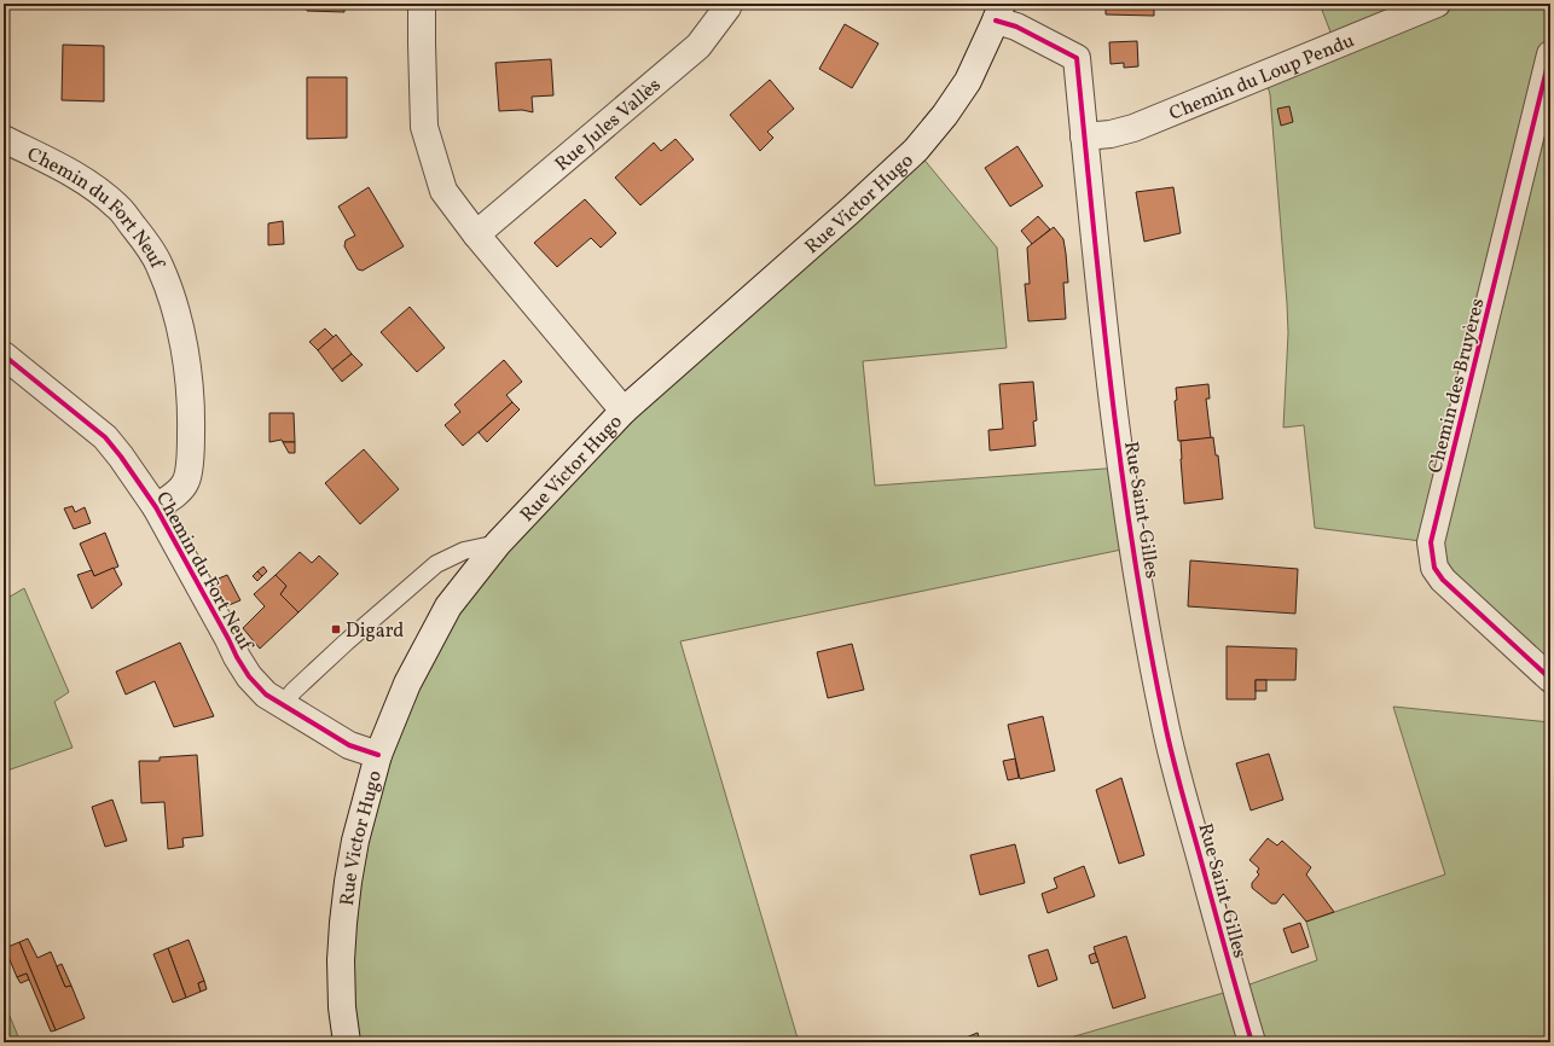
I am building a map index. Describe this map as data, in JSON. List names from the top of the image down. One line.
{"streets":{"street":["Chemin du Loup Pendu","Rue Jules Vallès","Rue Victor Hugo","Chemin du Fort Neuf","Chemin des Bruyères","Rue Saint-Gilles"]},"crossings":[["Chemin du Loup Pendu","Rue Saint-Gilles"],["Rue Victor Hugo","Chemin du Fort Neuf"],["Rue Victor Hugo","Rue Saint-Gilles"]],"places":{"transit":["Digard"]}}
